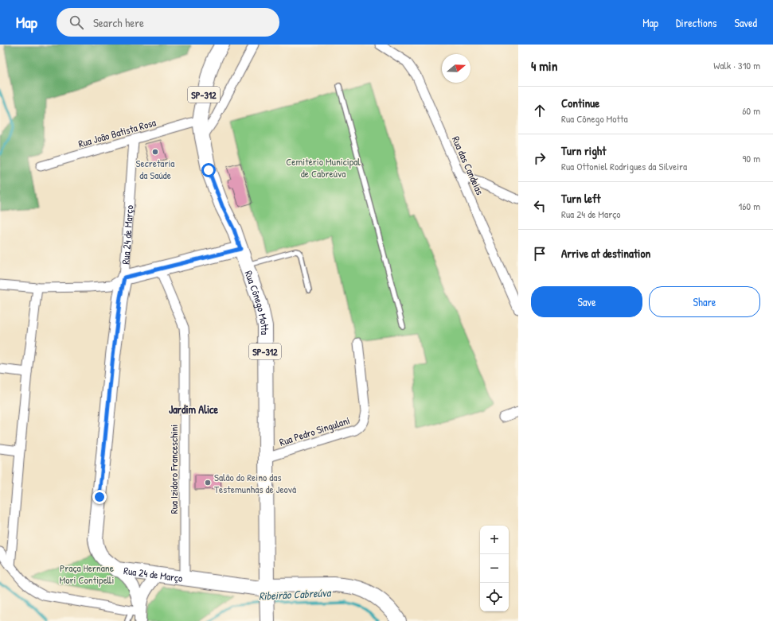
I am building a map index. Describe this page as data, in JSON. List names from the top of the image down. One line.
{"streets":{"main road":["SP-312","Rua 24 de Março","Rua Cônego Motta"],"street":["Rua João Batista Rosa","Rua das Candeias","Rua Pedro Singulani","Rua Izidoro Franceschini"]},"crossings":[["Rua João Batista Rosa","Rua 24 de Março"],["Rua João Batista Rosa","Rua Cônego Motta"],["Rua 24 de Março","Rua Cônego Motta"],["Rua 24 de Março","Rua Izidoro Franceschini"],["Rua Cônego Motta","Rua Pedro Singulani"]],"districts":["Jardim Alice"],"water":["Ribeirão Cabreúva"],"parks":["Cemitério Municipal de Cabreúva","Praça Hernane Mori Contipelli"],"places":["Secretaria da Saúde","Salão do Reino das Testemunhas de Jeová"],"north":"right","page":{"header":"Map","search":"Search here","nav":["Map","Directions","Saved"],"heading":["4 min","Walk · 310 m"],"list":[["Continue","Rua Cônego Motta","60 m"],["Turn right","Rua Ottoniel Rodrigues da Silveira","90 m"],["Turn left","Rua 24 de Março","160 m"],"Arrive at destination"],"buttons":["Save","Share"],"map_buttons":["+","−"]}}
